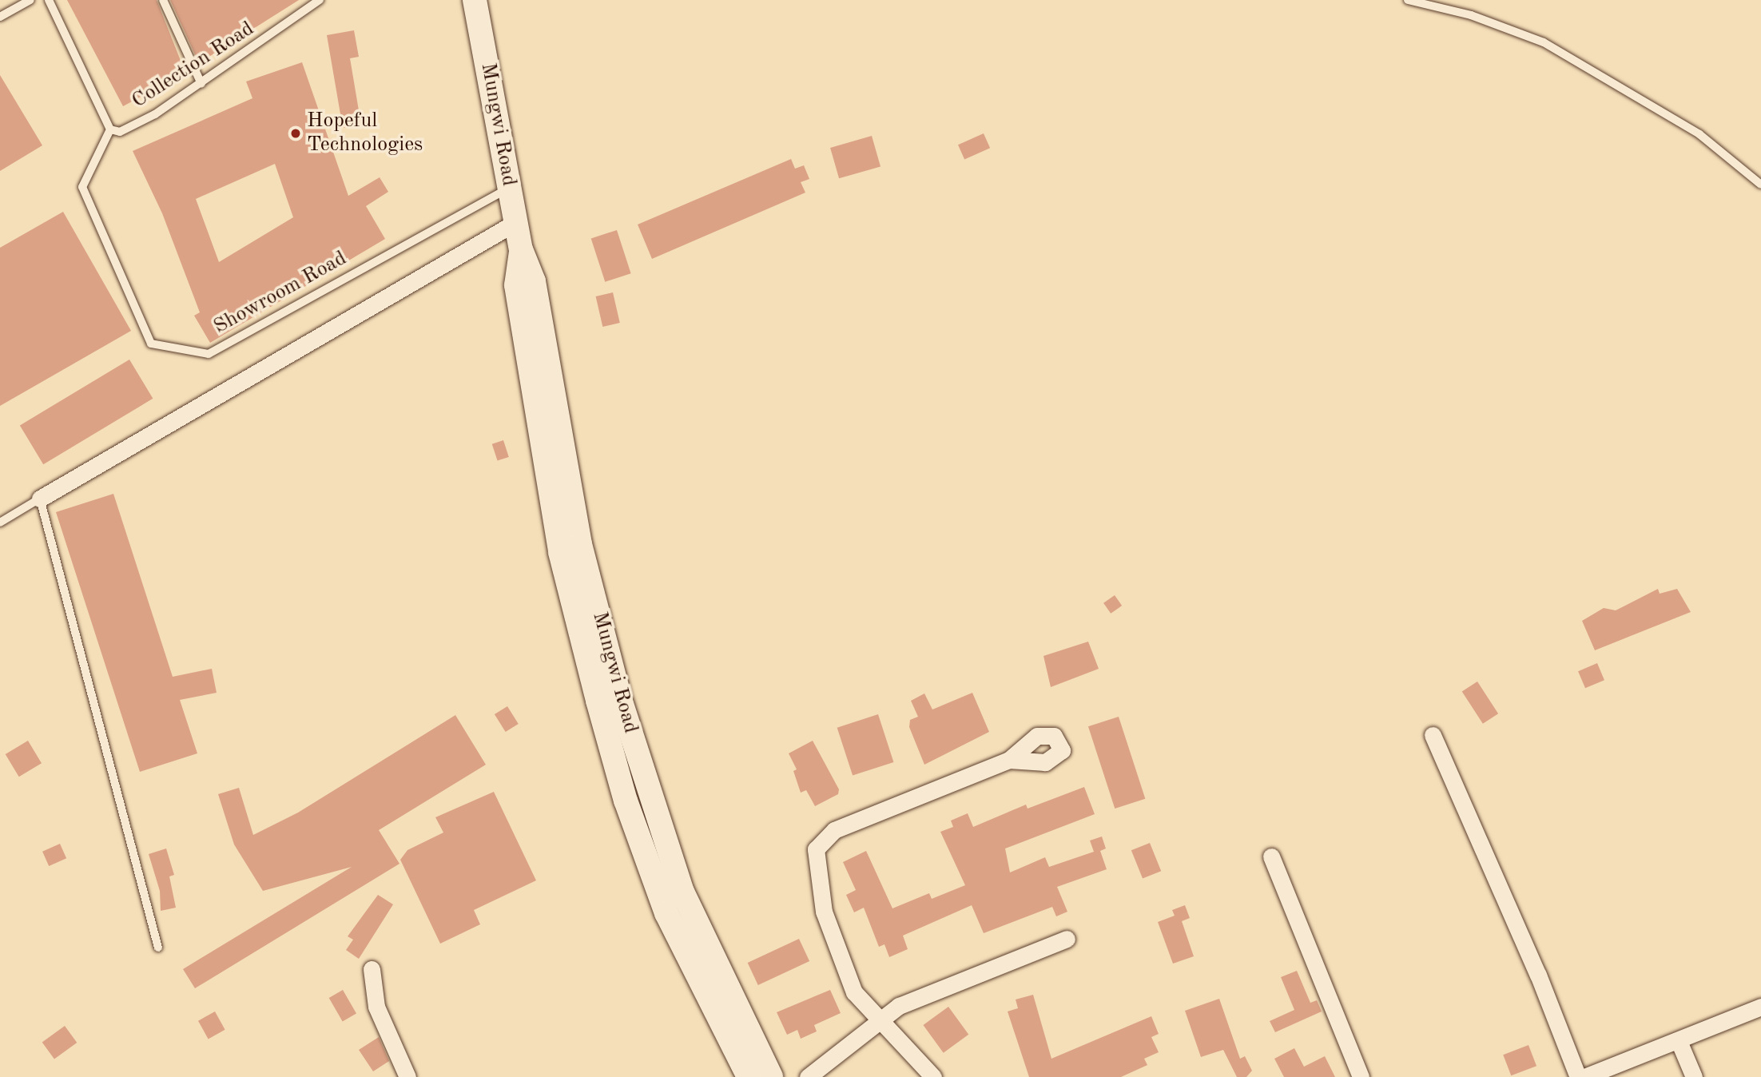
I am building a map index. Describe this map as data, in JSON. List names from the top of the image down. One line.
{"streets":{"main road":["Mungwi Road"],"lane":["Collection Road","Showroom Road"]},"crossings":[["Collection Road","Showroom Road"],["Mungwi Road","Showroom Road"]],"places":["Hopeful Technologies"]}
